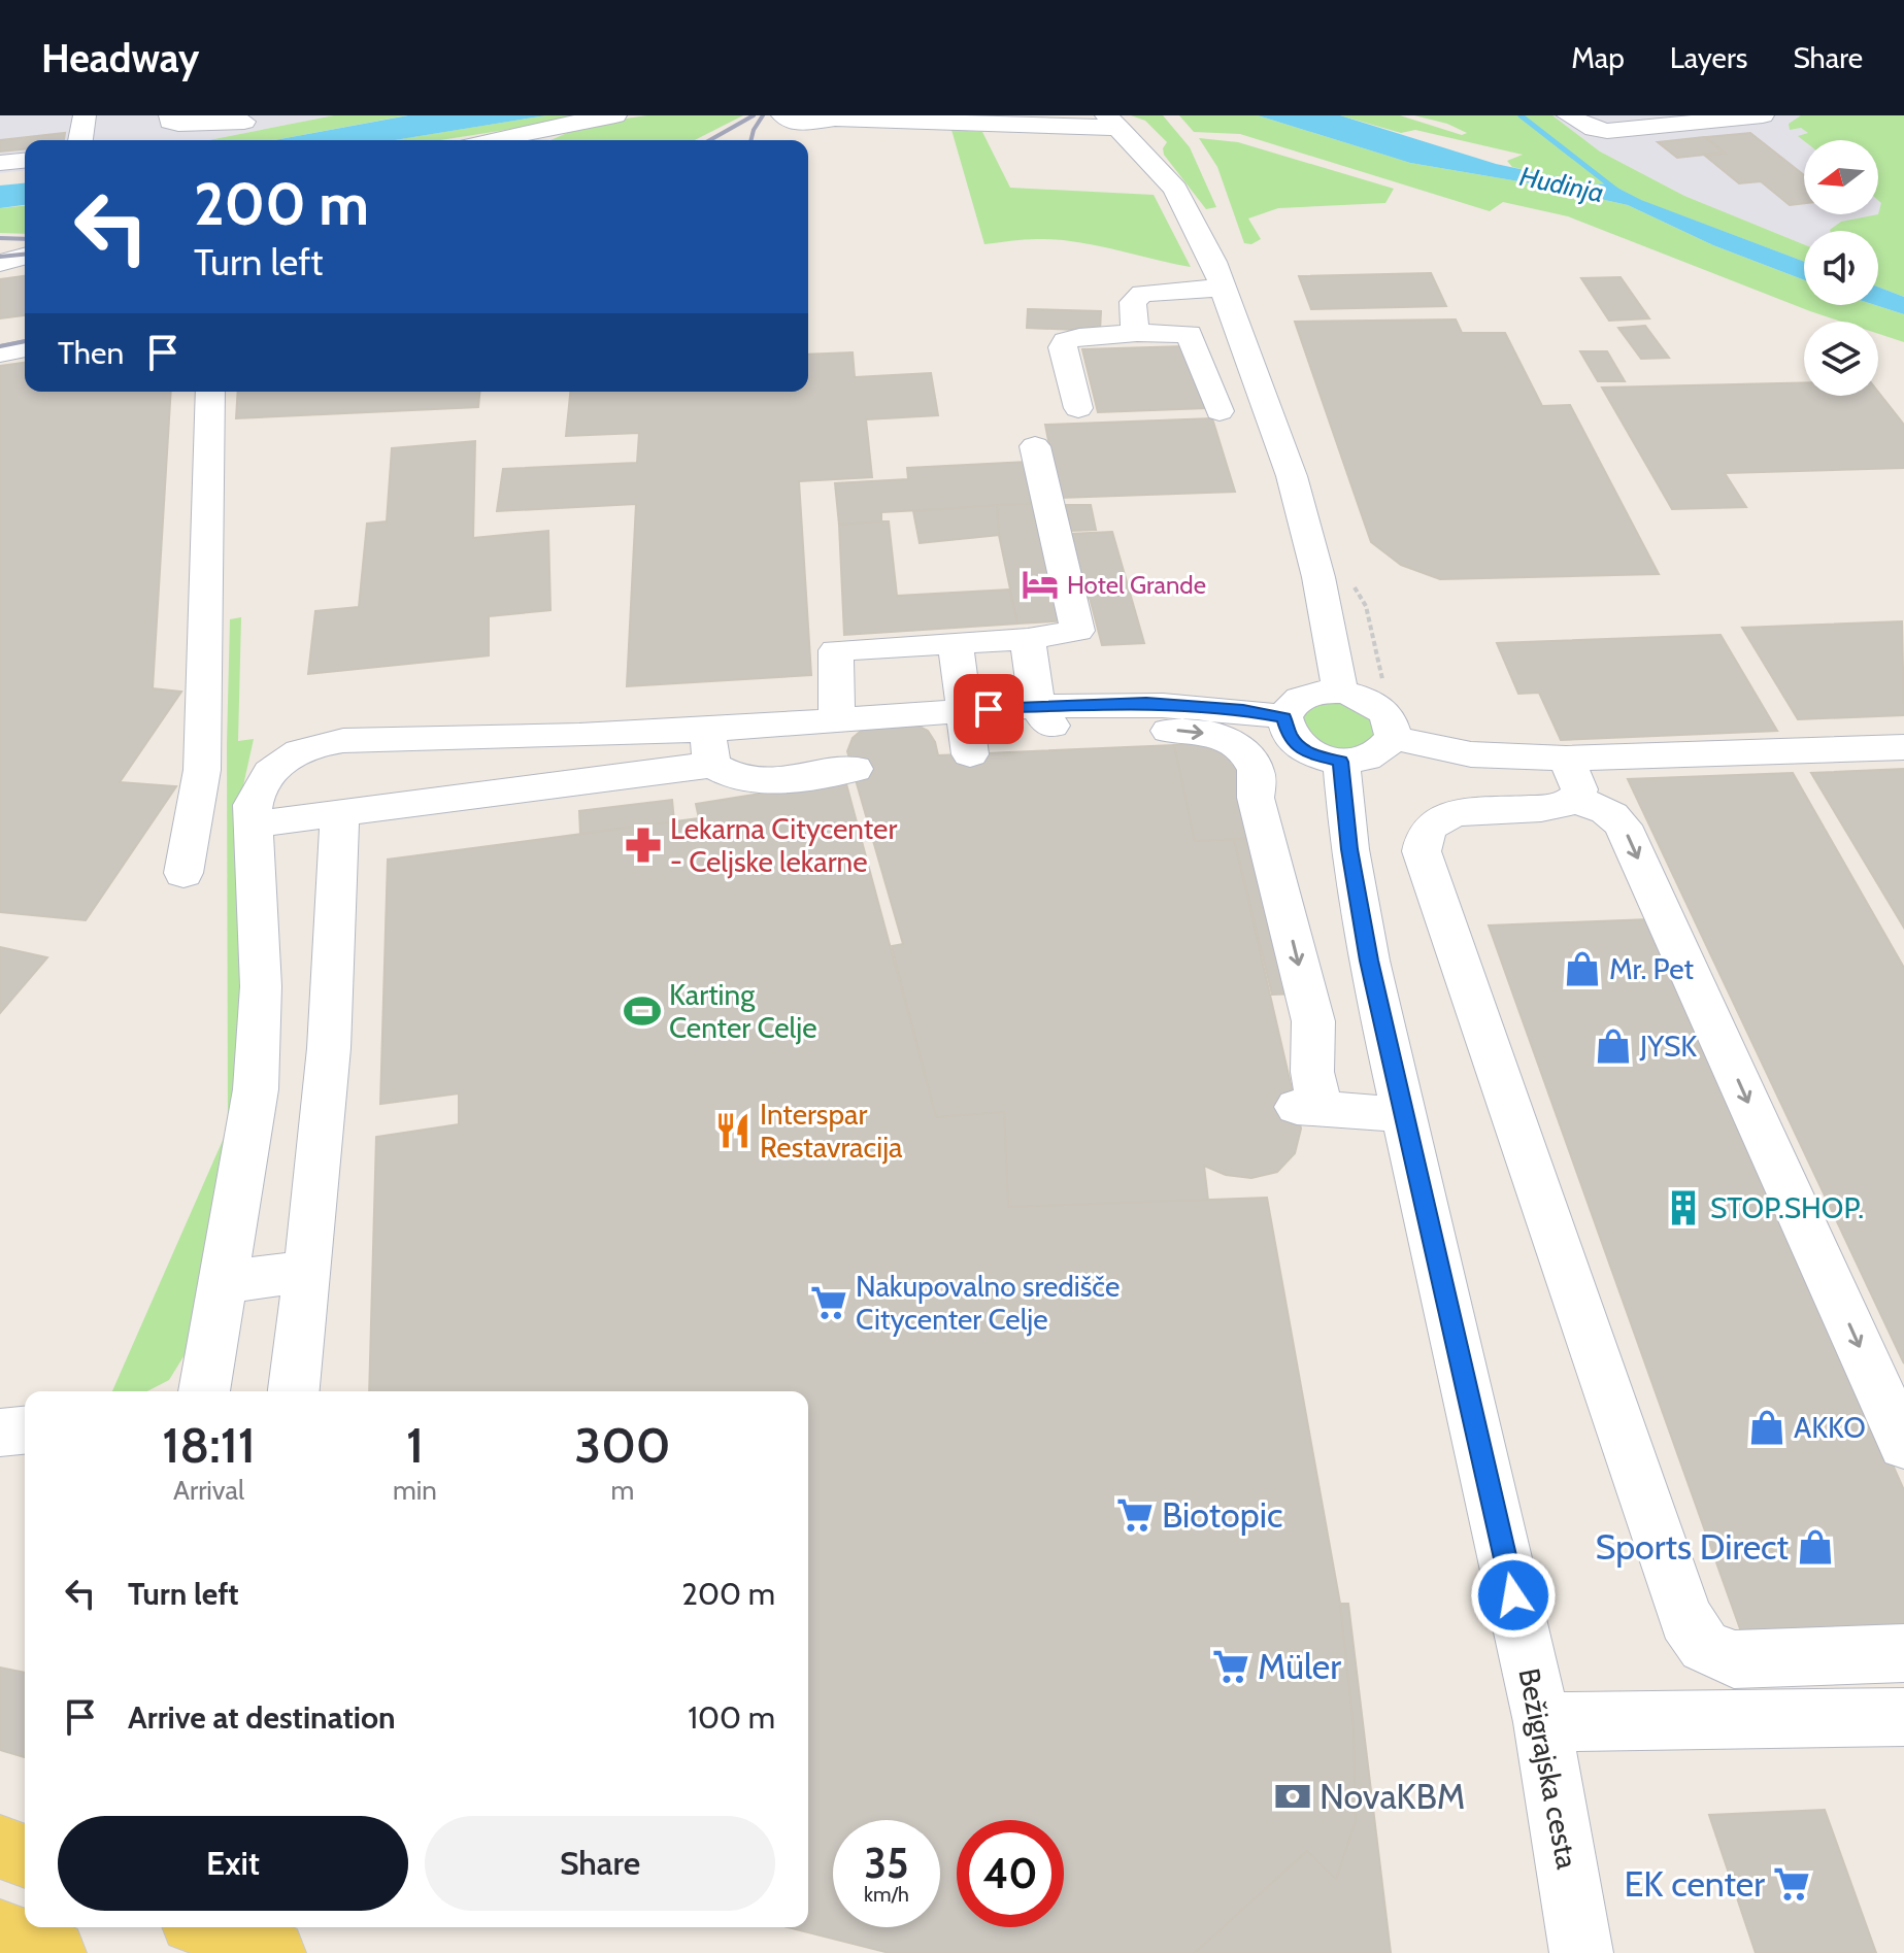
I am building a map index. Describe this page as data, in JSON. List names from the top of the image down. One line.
{"streets":{"street":["Bežigrajska cesta"]},"water":["Hudinja"],"places":{"hotel":["Hotel Grande"],"pharmacy":["Lekarna Citycenter - Celjske lekarne"],"shop":["Mr. Pet","JYSK","AKKO","Sports Direct"],"sports":["Karting Center Celje"],"restaurant":["Interspar Restavracija"],"building":["STOP.SHOP."],"supermarket":["Nakupovalno središče Citycenter Celje","Biotopic","Müler","EK center"],"bank":["NovaKBM"]},"north":"left","page":{"header":"Headway","nav":["Map","Layers","Share"],"turn":["200 m","Turn left"],"then":"Then","eta":["18:11","Arrival","1","min","300","m"],"list":[{"name":"Turn left","value":"200 m"},{"name":"Arrive at destination","value":"100 m"}],"buttons":["Exit","Share"],"speed":"35 km/h","limit":"40"}}
